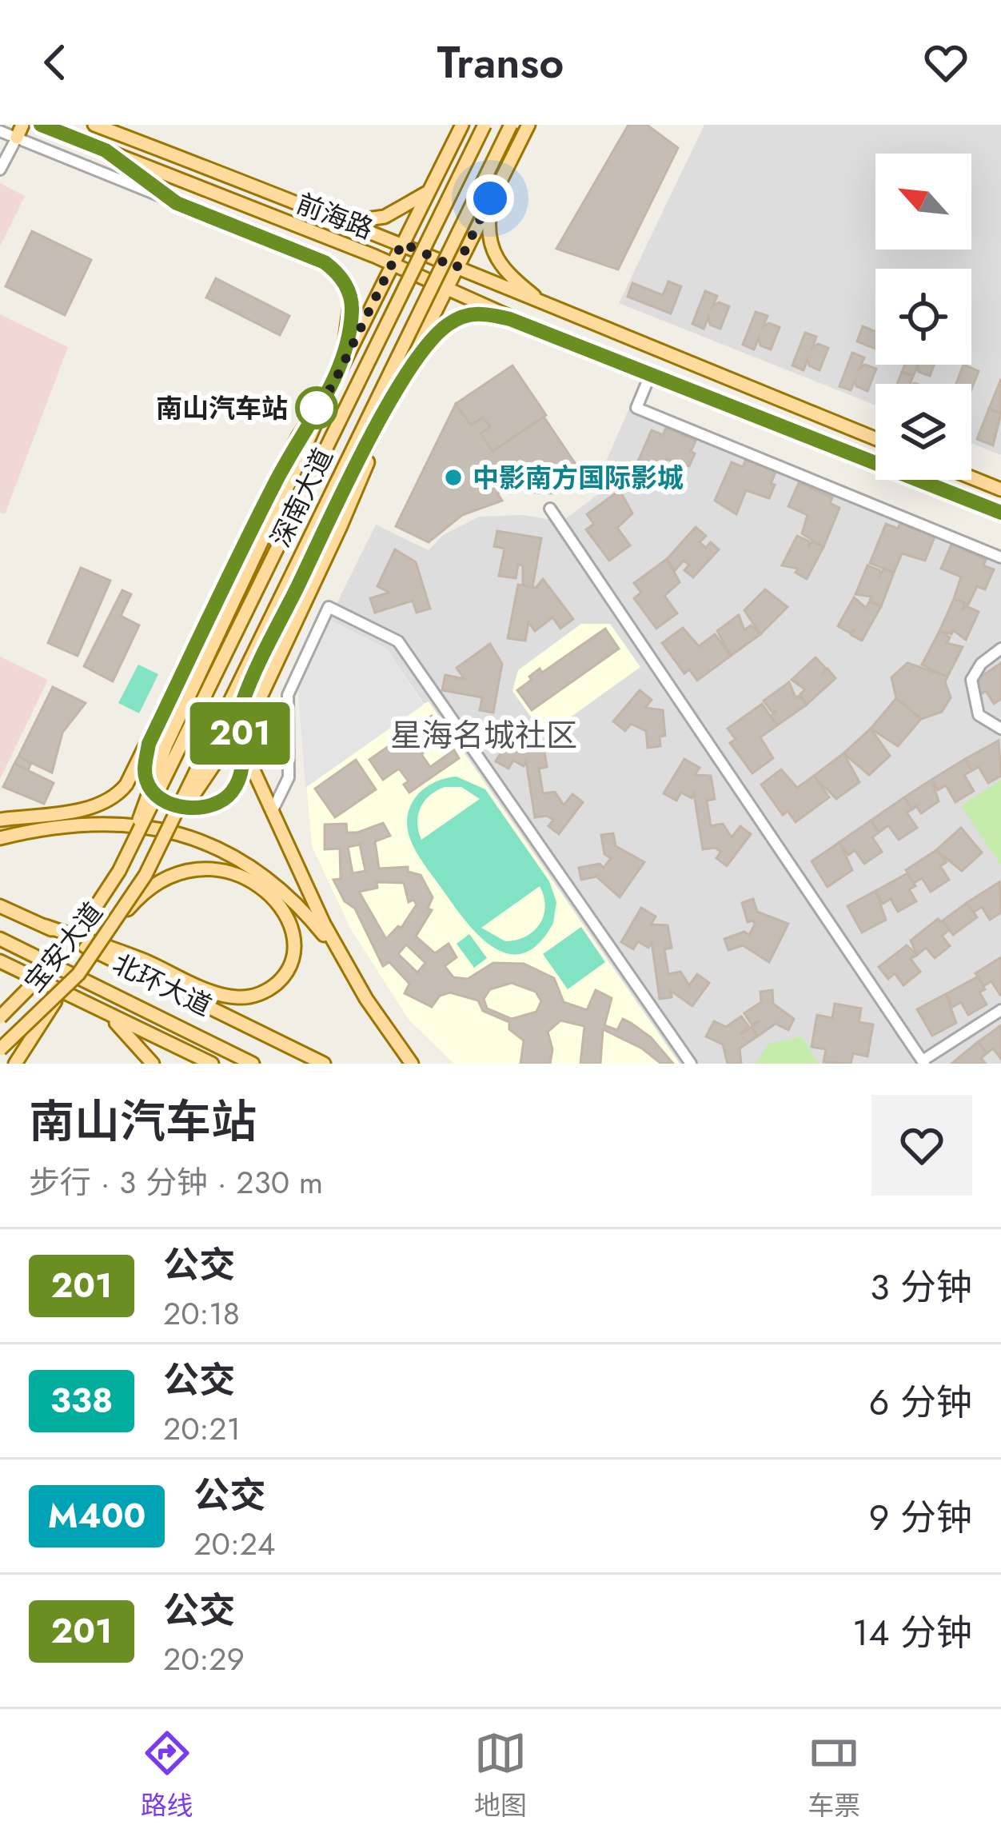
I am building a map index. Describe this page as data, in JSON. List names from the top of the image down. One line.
{"streets":{"main road":["前海路","深南大道","宝安大道","北环大道"]},"crossings":[["前海路","深南大道"],["深南大道","宝安大道"]],"districts":["星海名城社区"],"places":["南山汽车站","中影南方国际影城"],"lines":["bus line 201"],"north":"top left","page":{"header":"Transo","on_map":"201","heading":["南山汽车站","步行 · 3 分钟 · 230 m"],"list":[{"mark":"201","name":"公交","note":"20:18","value":"3 分钟"},{"mark":"338","name":"公交","note":"20:21","value":"6 分钟"},{"mark":"M400","name":"公交","note":"20:24","value":"9 分钟"},{"mark":"201","name":"公交","note":"20:29","value":"14 分钟"}],"tabs":["路线","地图","车票"]}}
